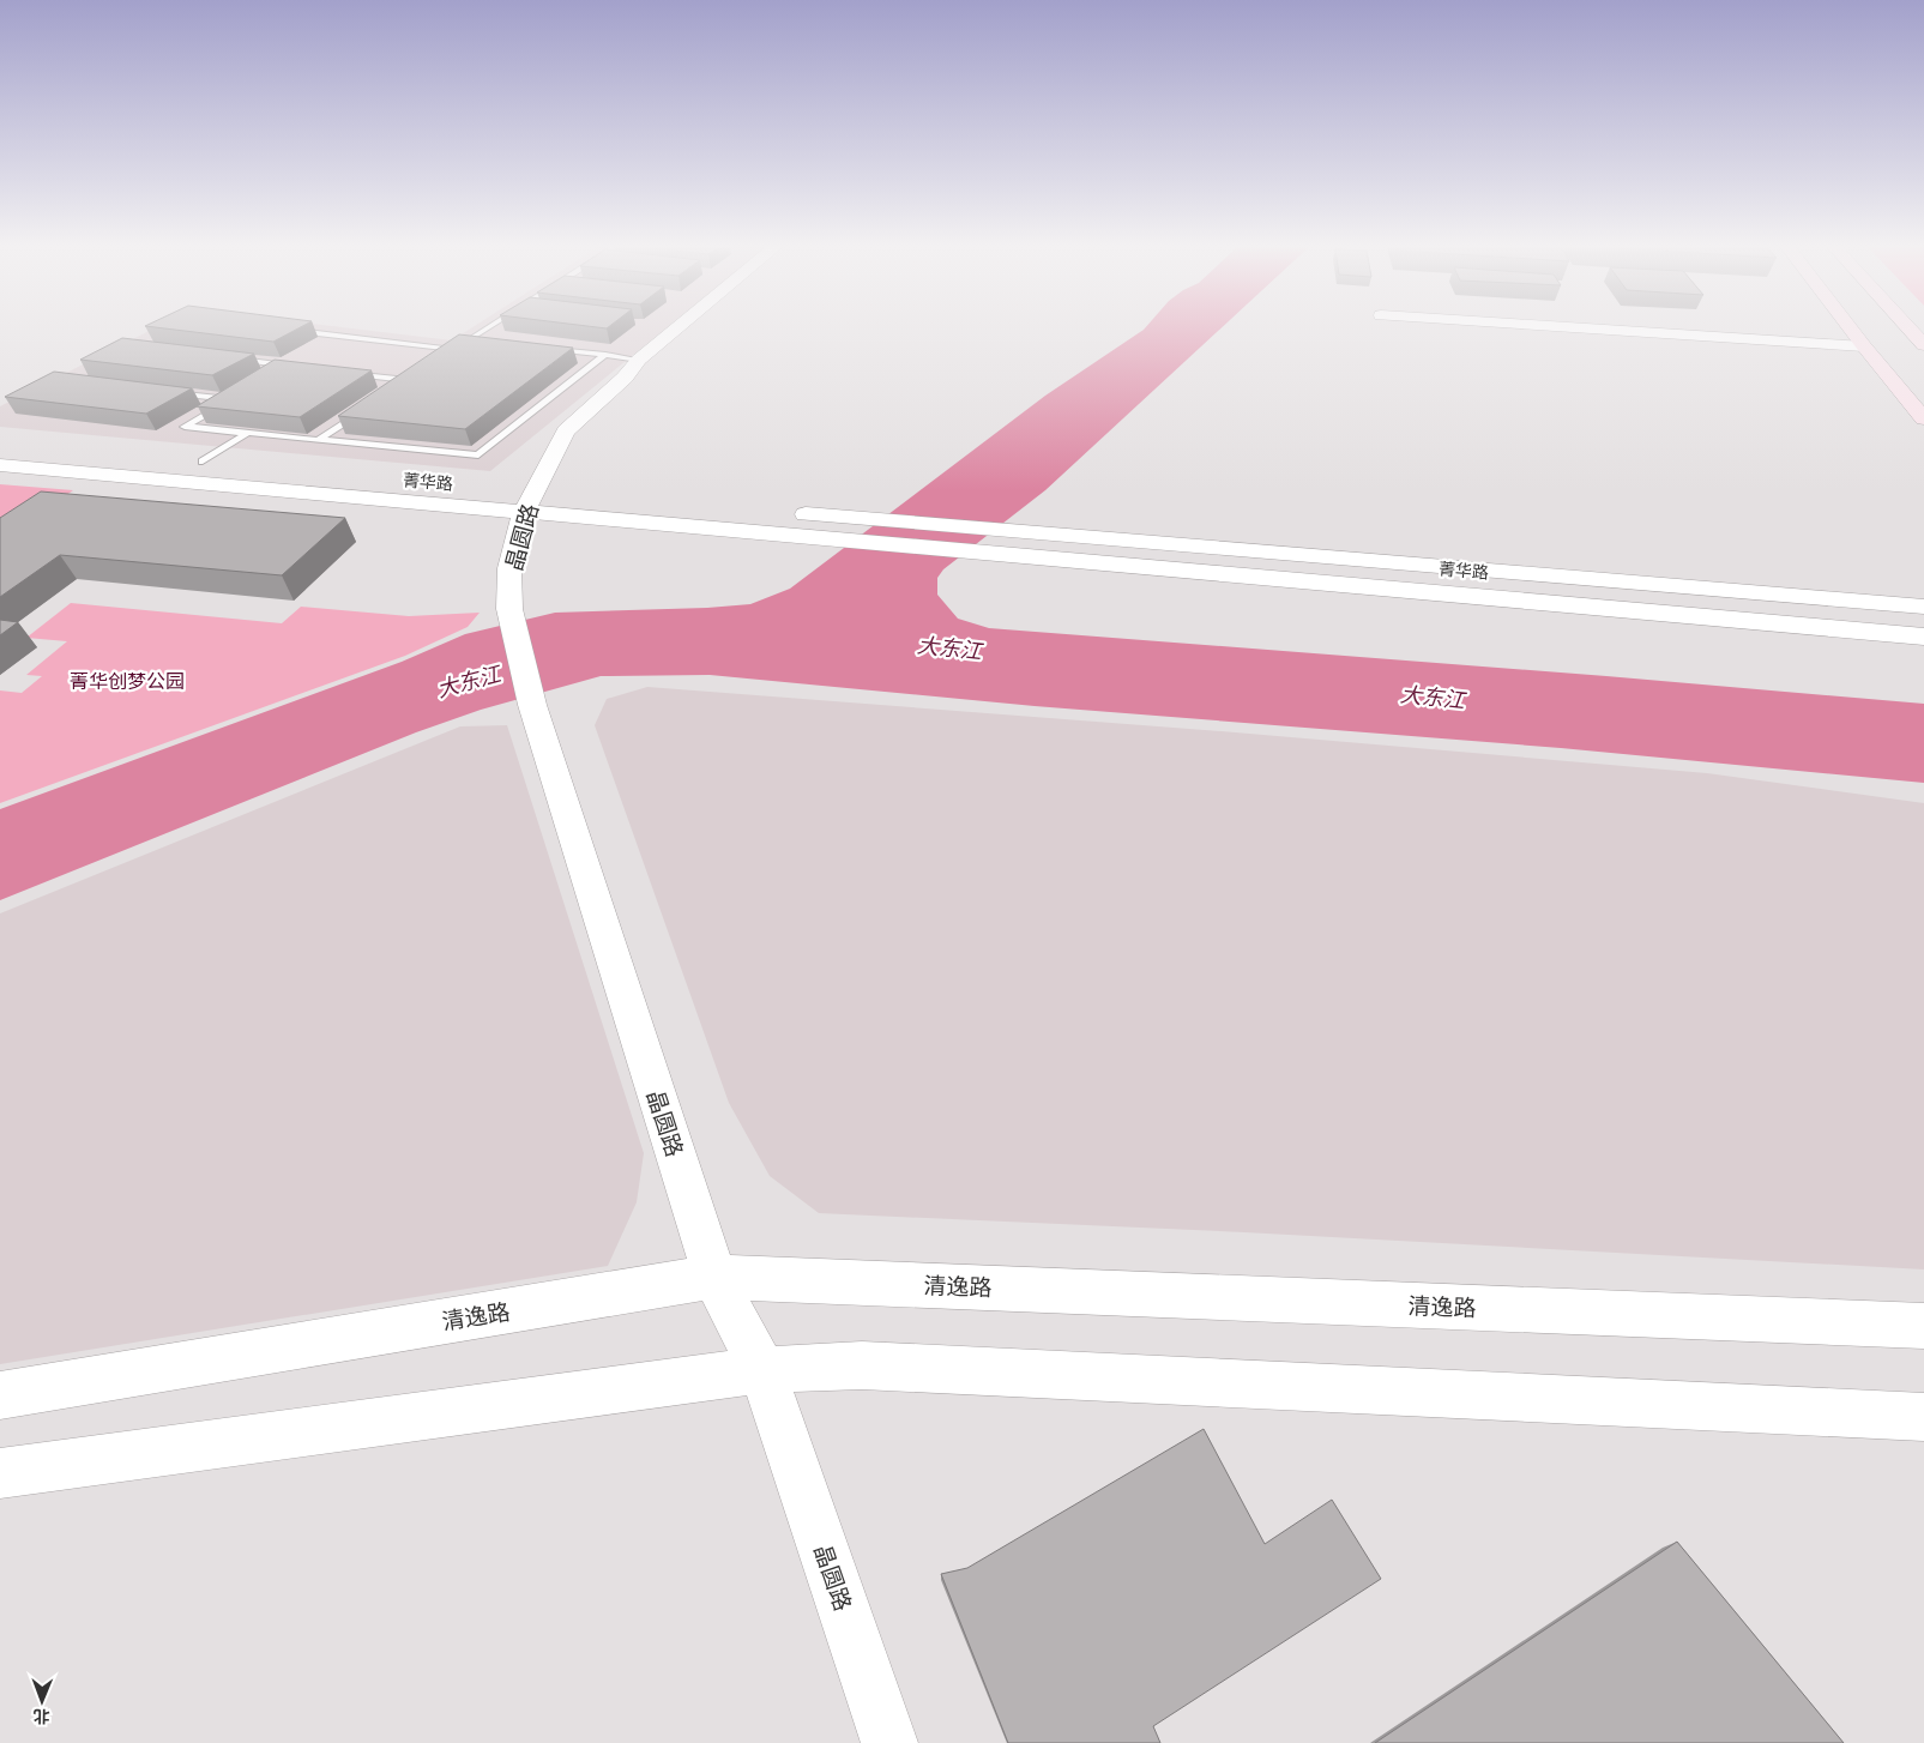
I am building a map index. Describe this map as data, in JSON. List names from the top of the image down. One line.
{"streets":{"street":["菁华路","晶圆路","清逸路"]},"crossings":[["菁华路","晶圆路"],["晶圆路","清逸路"]],"water":["大东江"],"parks":["菁华创梦公园"],"north":"bottom"}
